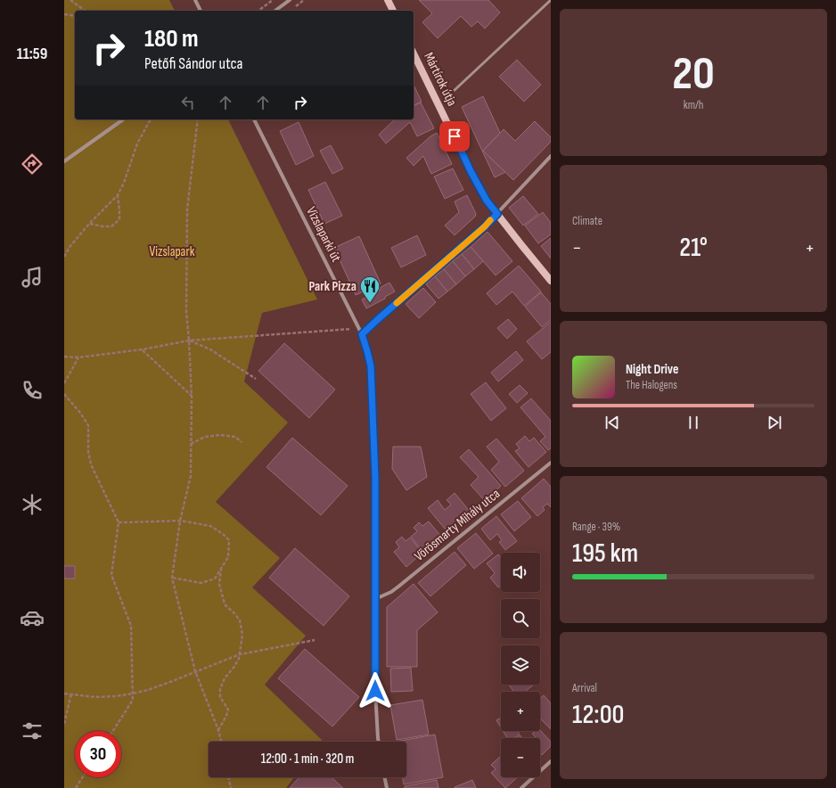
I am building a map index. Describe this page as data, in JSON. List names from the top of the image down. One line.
{"streets":{"street":["Mártírok útja","Vizslaparki út","Vörösmarty Mihály utca"]},"crossings":[["Vizslaparki út","Vörösmarty Mihály utca"]],"parks":["Vizslapark"],"places":{"restaurant":["Park Pizza"]},"page":{"tabs":"11:59","tile":[["20","km/h"],"Climate",["Range · 39%","195 km"],["Arrival","12:00"]],"turn":["180 m","Petőfi Sándor utca"],"heat":["−","21°","+"],"song":["Night Drive","The Halogens"],"map_buttons":["+","−"],"limit":"30","trip":"12:00 · 1 min · 320 m"}}
